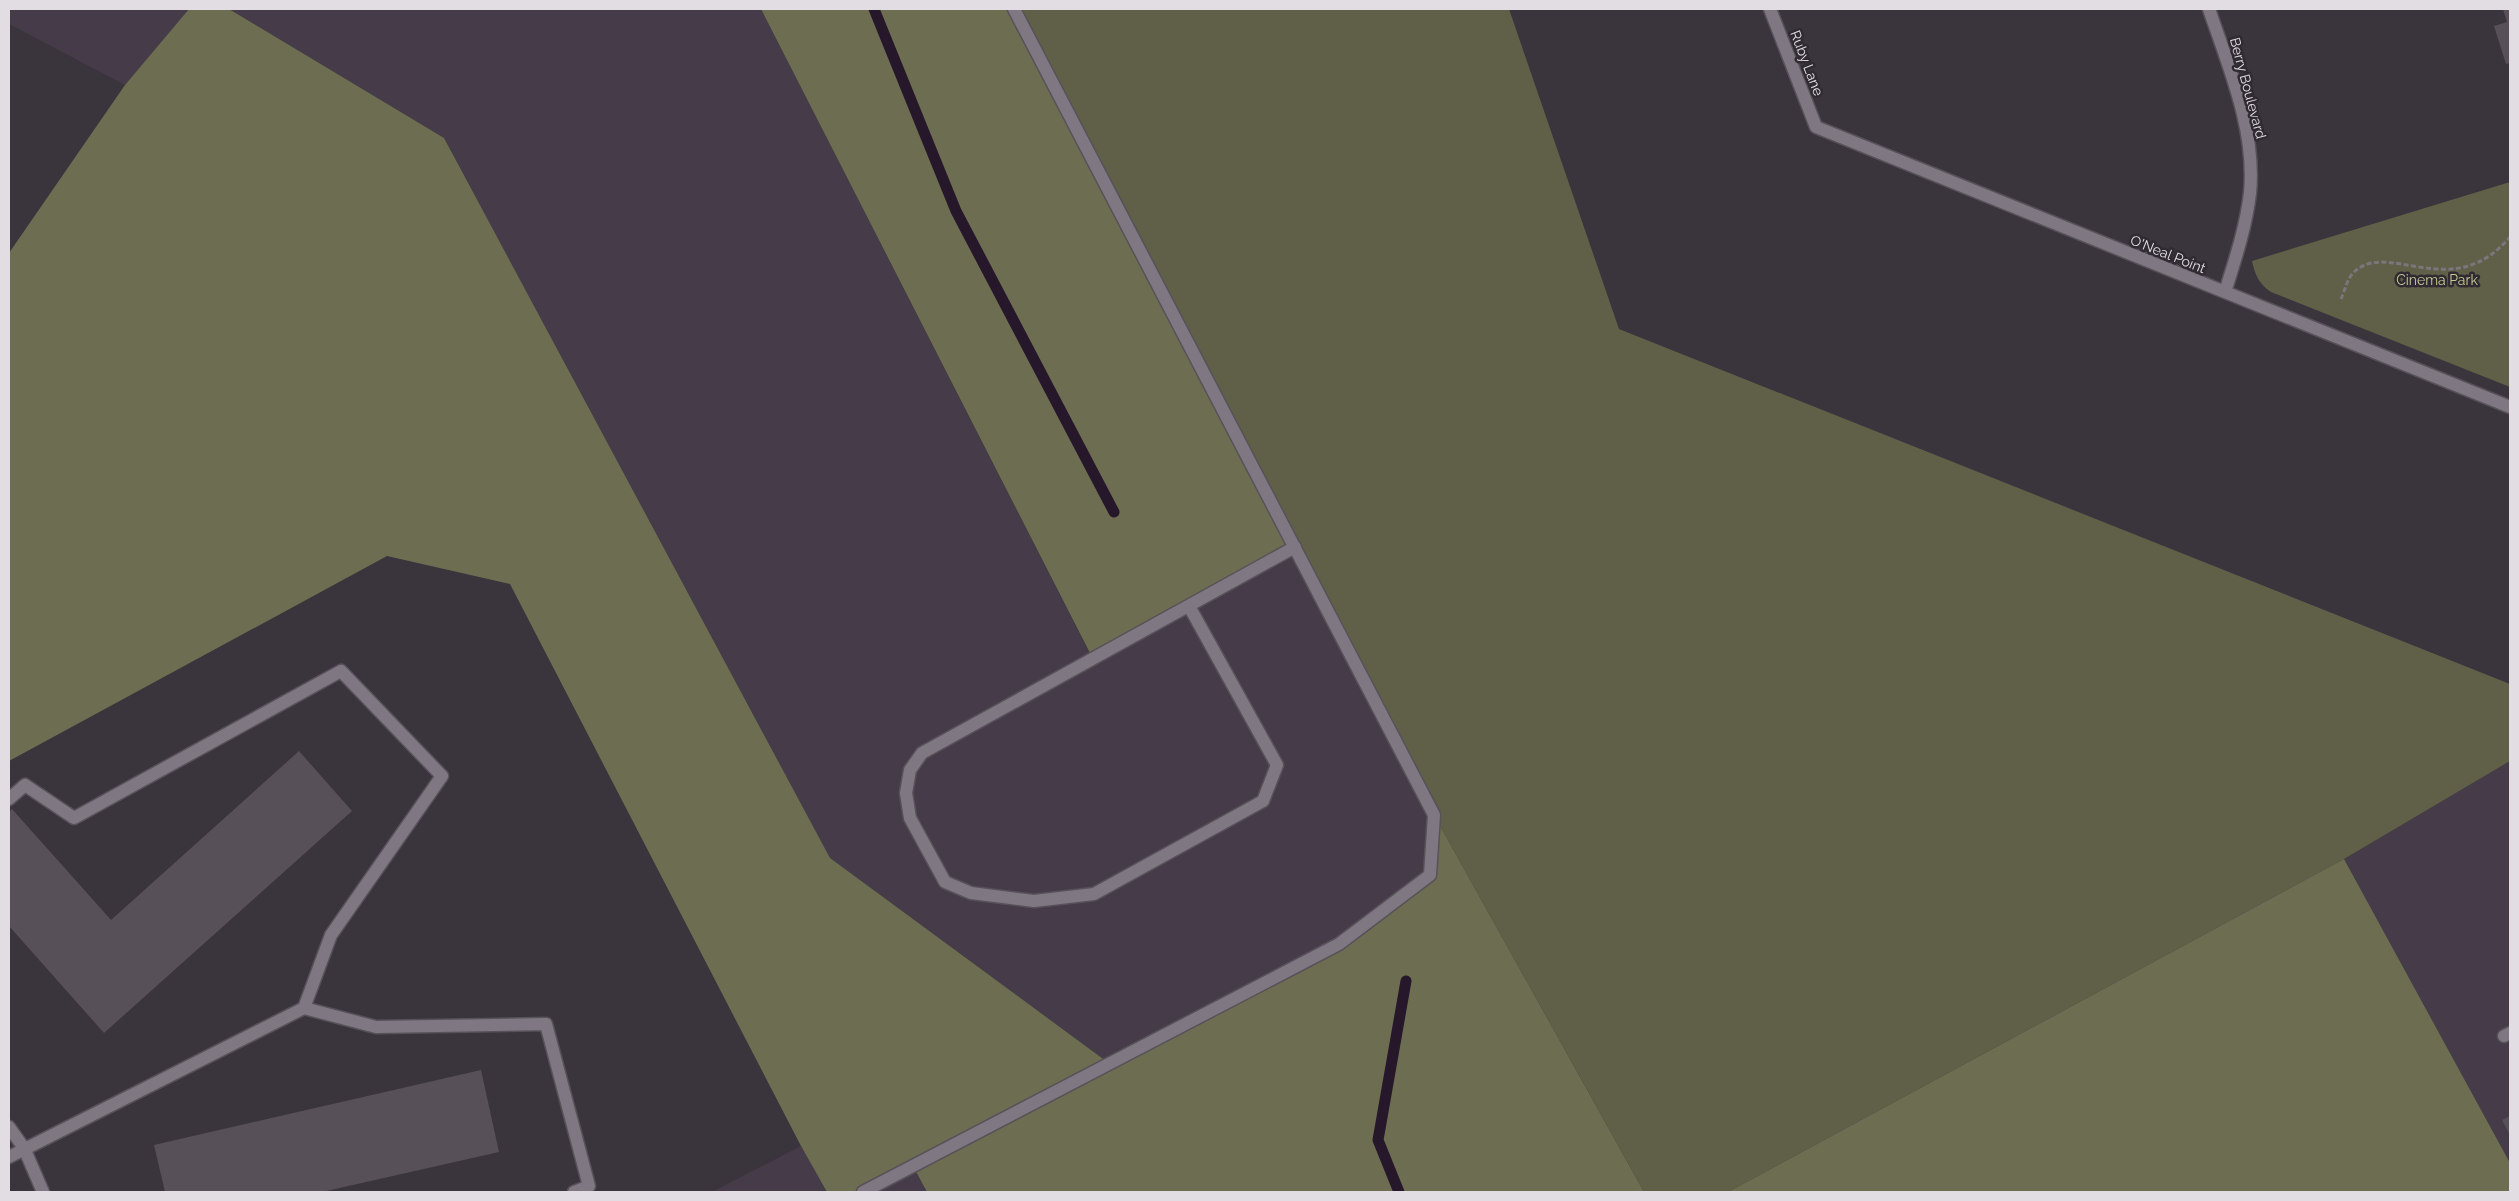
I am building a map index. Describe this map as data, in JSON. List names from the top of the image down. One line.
{"streets":{"street":["Ruby Lane","Berry Boulevard","O'Neal Point"]},"crossings":[["Ruby Lane","O'Neal Point"],["Berry Boulevard","O'Neal Point"]],"parks":["Cinema Park"]}
